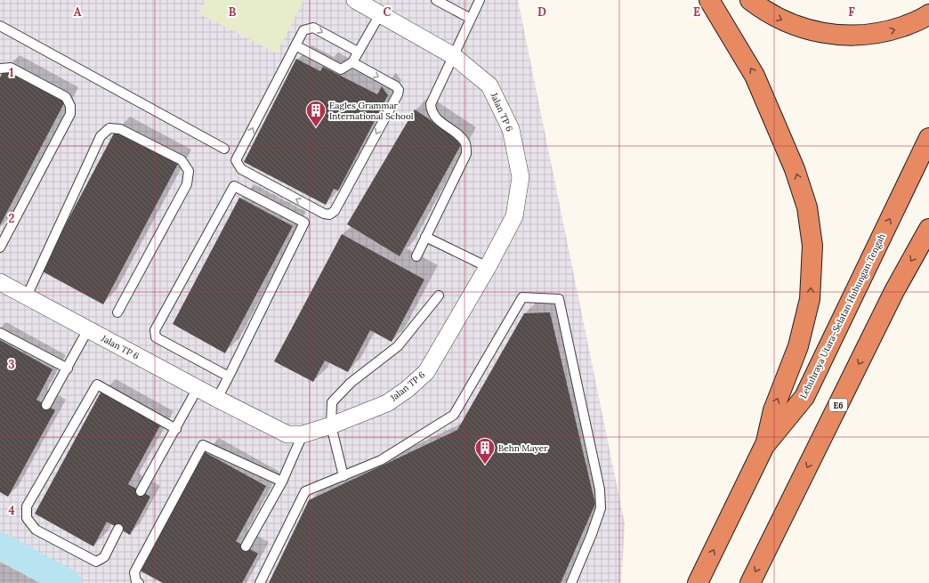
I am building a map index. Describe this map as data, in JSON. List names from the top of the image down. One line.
{"streets":{"highway":["Lebuhraya Utara–Selatan Hubungan Tengah","E6"],"street":["Jalan TP 6"]},"places":{"building":["Eagles Grammar International School","Behn Mayer"]},"grid":{"columns":["A","B","C","D","E","F"],"rows":["1","2","3","4"]}}
